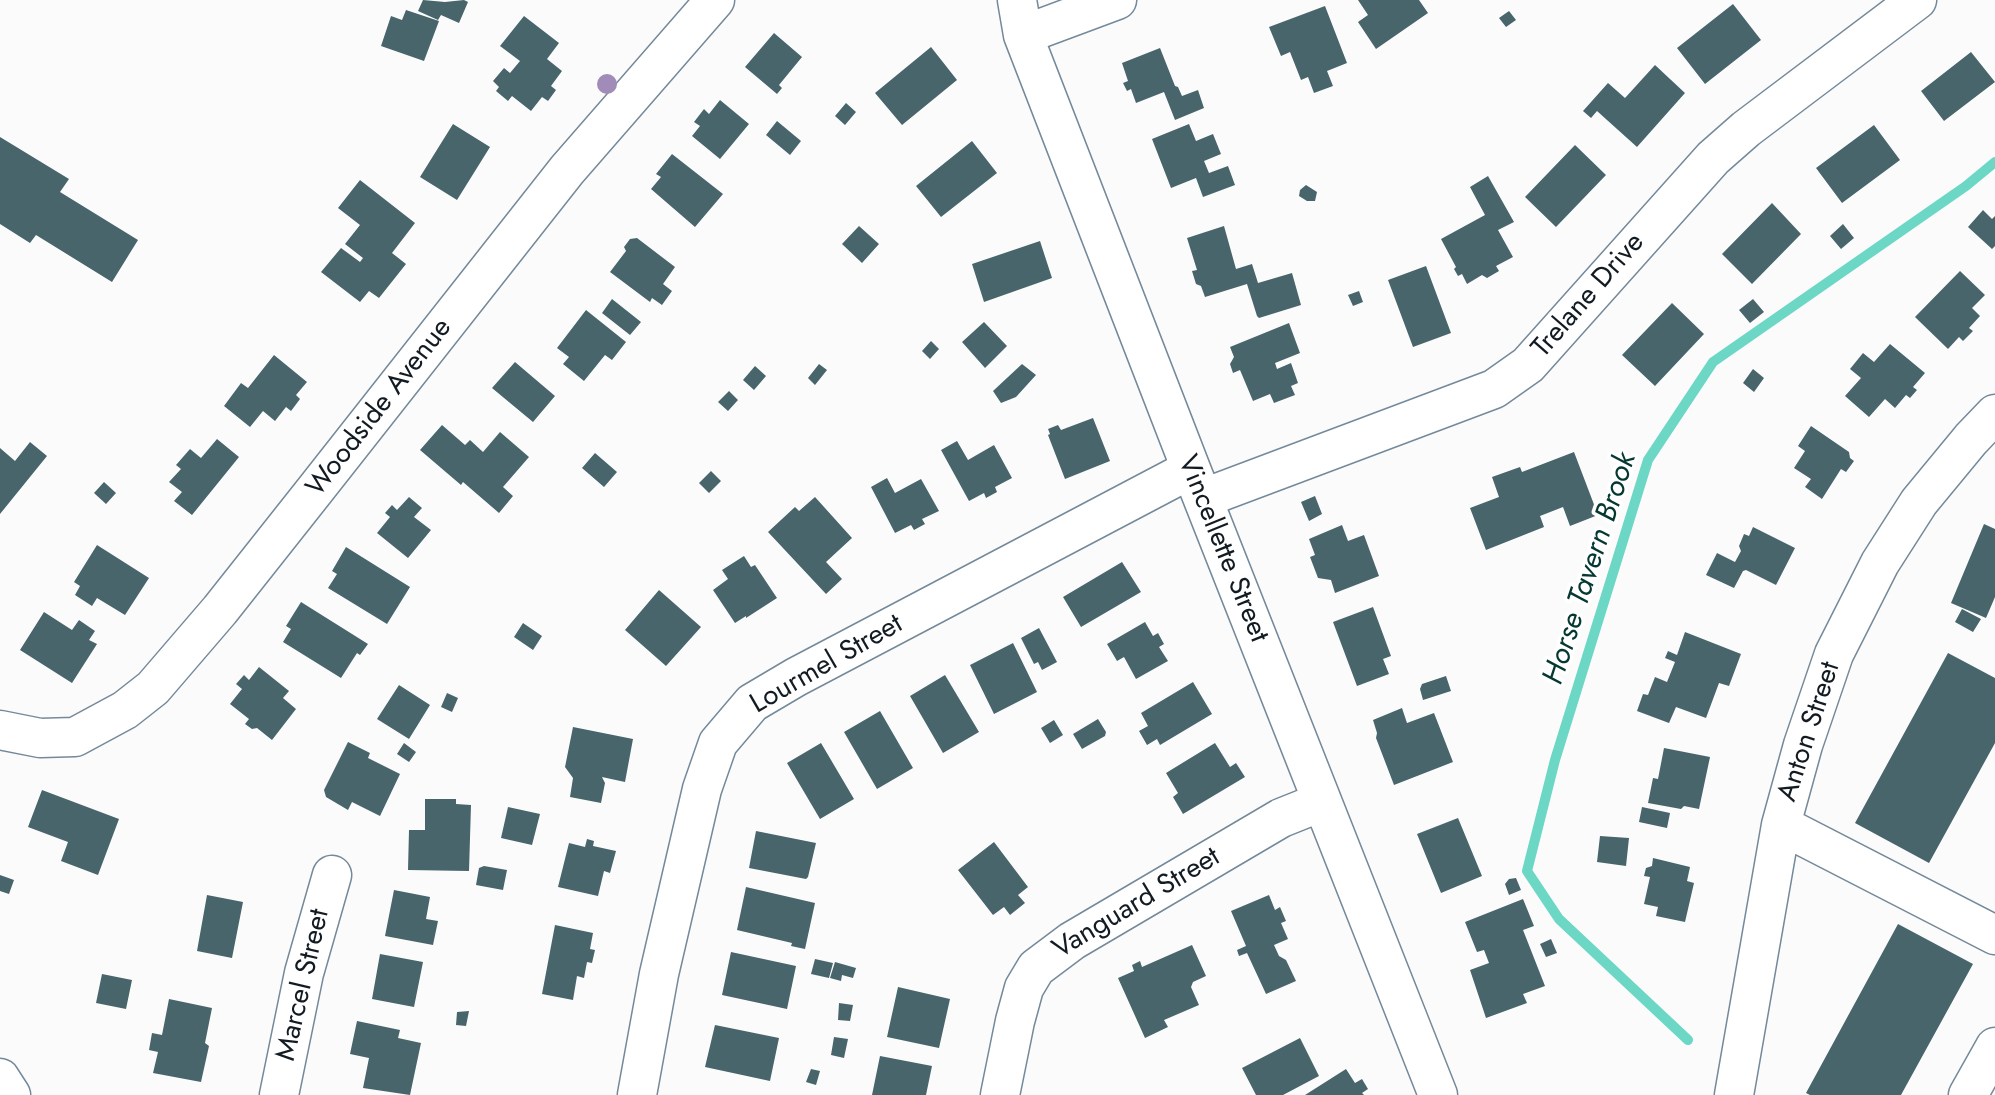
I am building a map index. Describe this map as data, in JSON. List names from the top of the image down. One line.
{"streets":{"street":["Trelane Drive","Woodside Avenue","Vincellette Street","Lourmel Street","Anton Street","Vanguard Street","Marcel Street"]},"crossings":[["Trelane Drive","Vincellette Street"],["Trelane Drive","Lourmel Street"],["Vincellette Street","Lourmel Street"],["Vincellette Street","Vanguard Street"]],"water":["Horse Tavern Brook"]}
